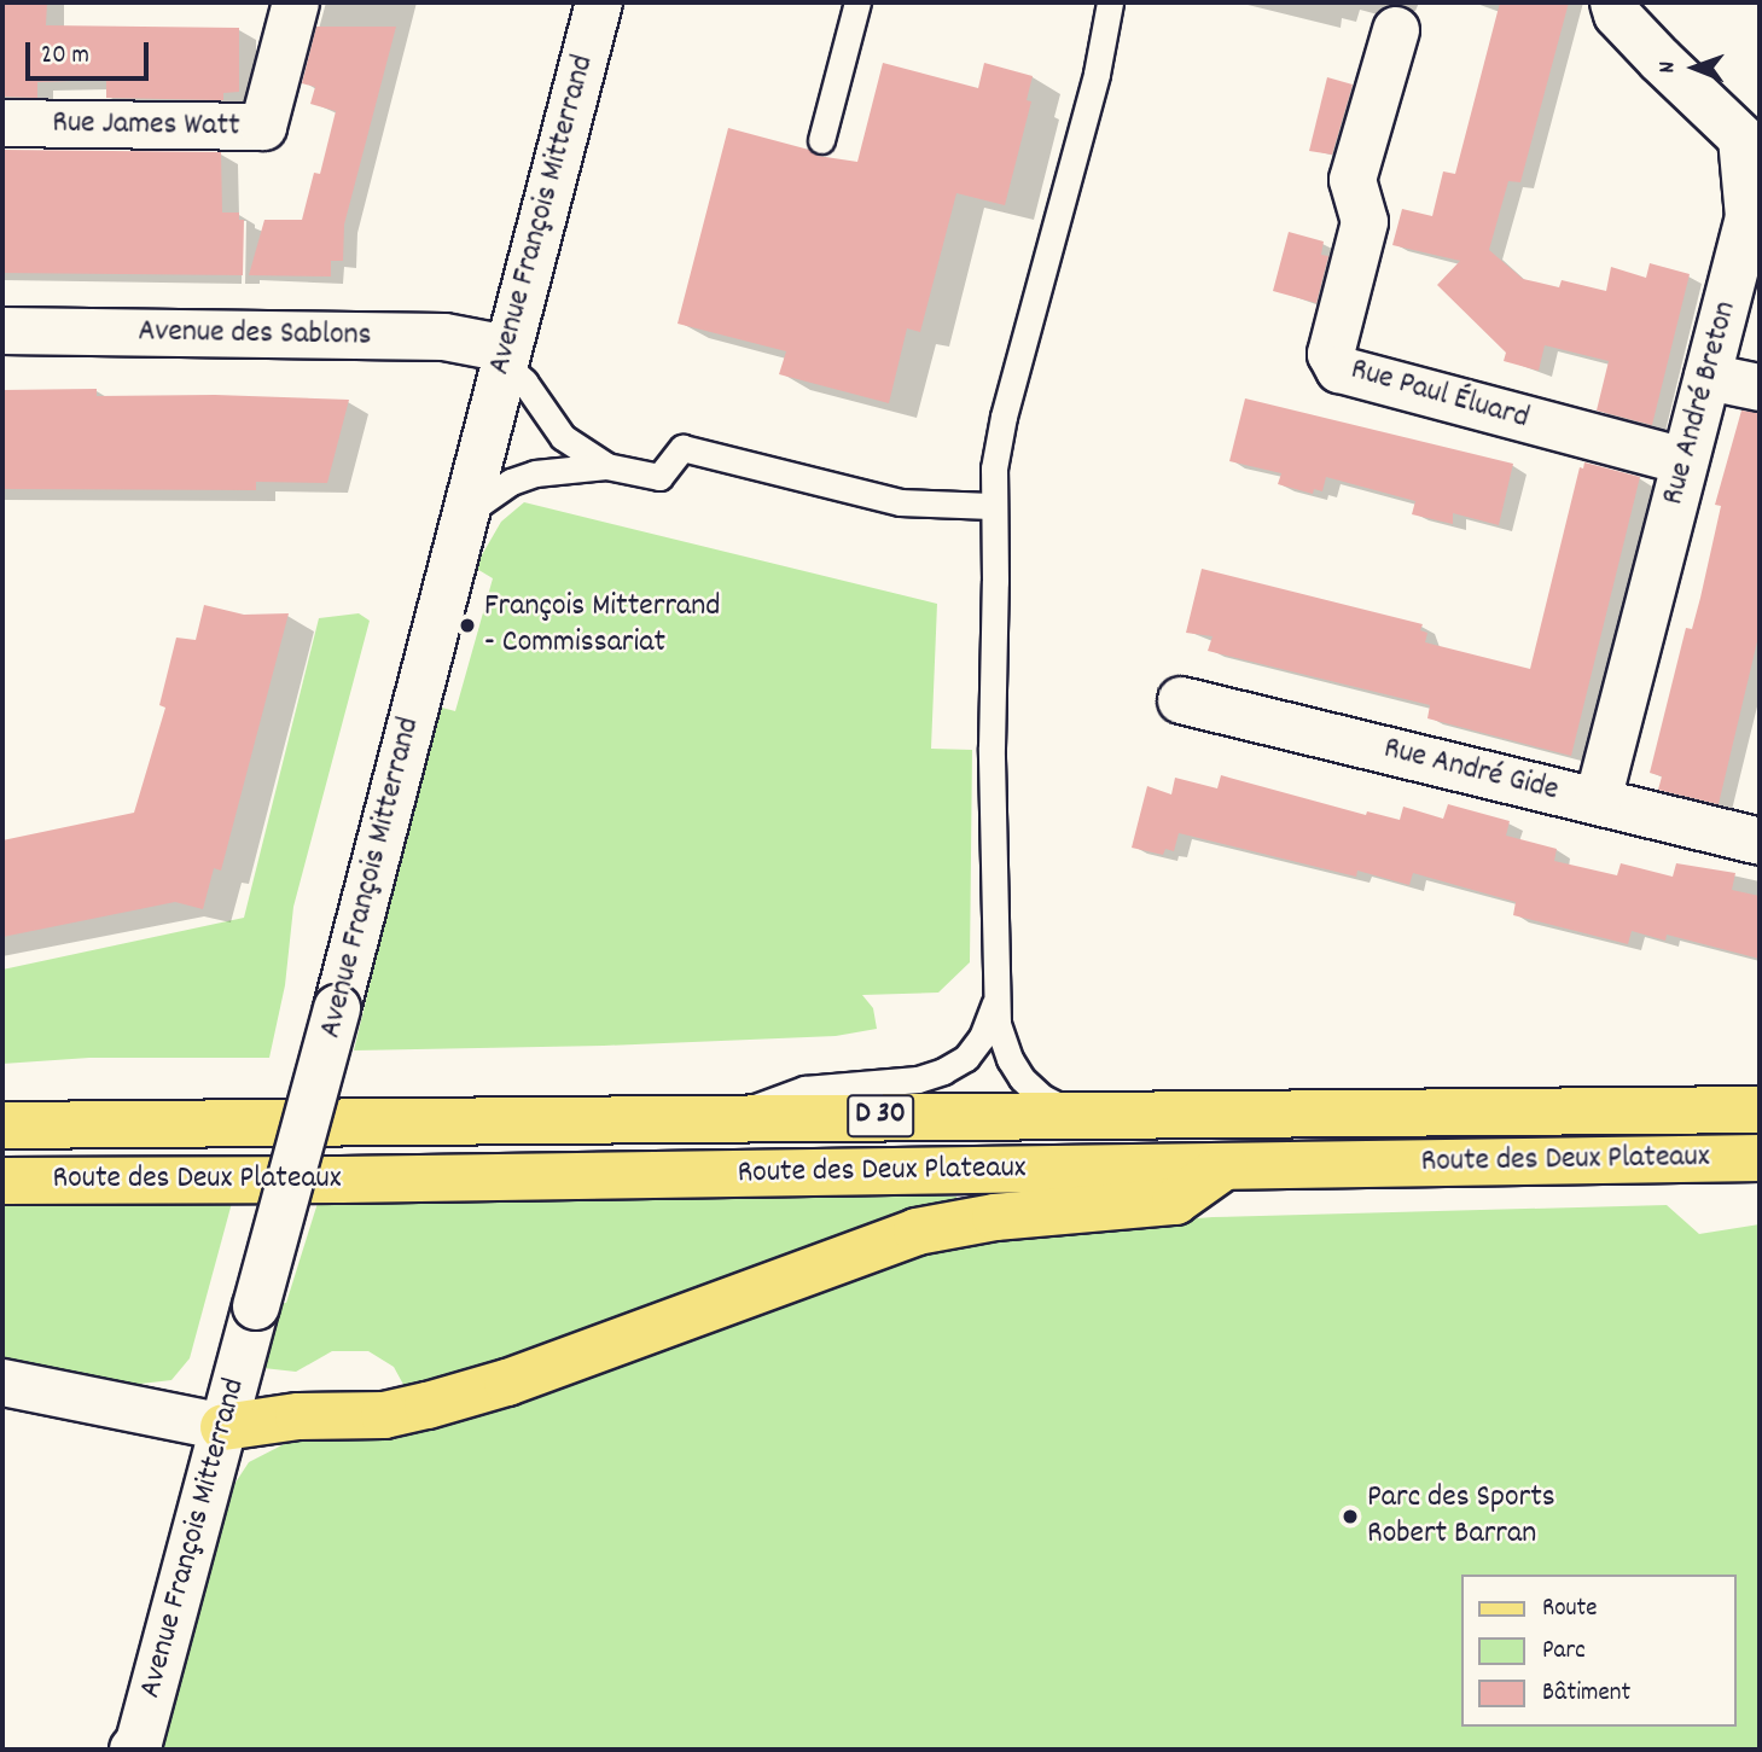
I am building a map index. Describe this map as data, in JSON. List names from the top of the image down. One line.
{"streets":{"main road":["D 30","Route des Deux Plateaux"],"street":["Rue James Watt","Avenue François Mitterrand","Avenue des Sablons","Rue Paul Éluard","Rue André Breton","Rue André Gide"]},"crossings":[["Avenue François Mitterrand","Avenue des Sablons"],["Rue Paul Éluard","Rue André Breton"],["Rue André Breton","Rue André Gide"]],"places":["François Mitterrand - Commissariat","Parc des Sports Robert Barran"],"legend":["Route","Parc","Bâtiment"],"scale_bar":"20 m","north":"left"}
